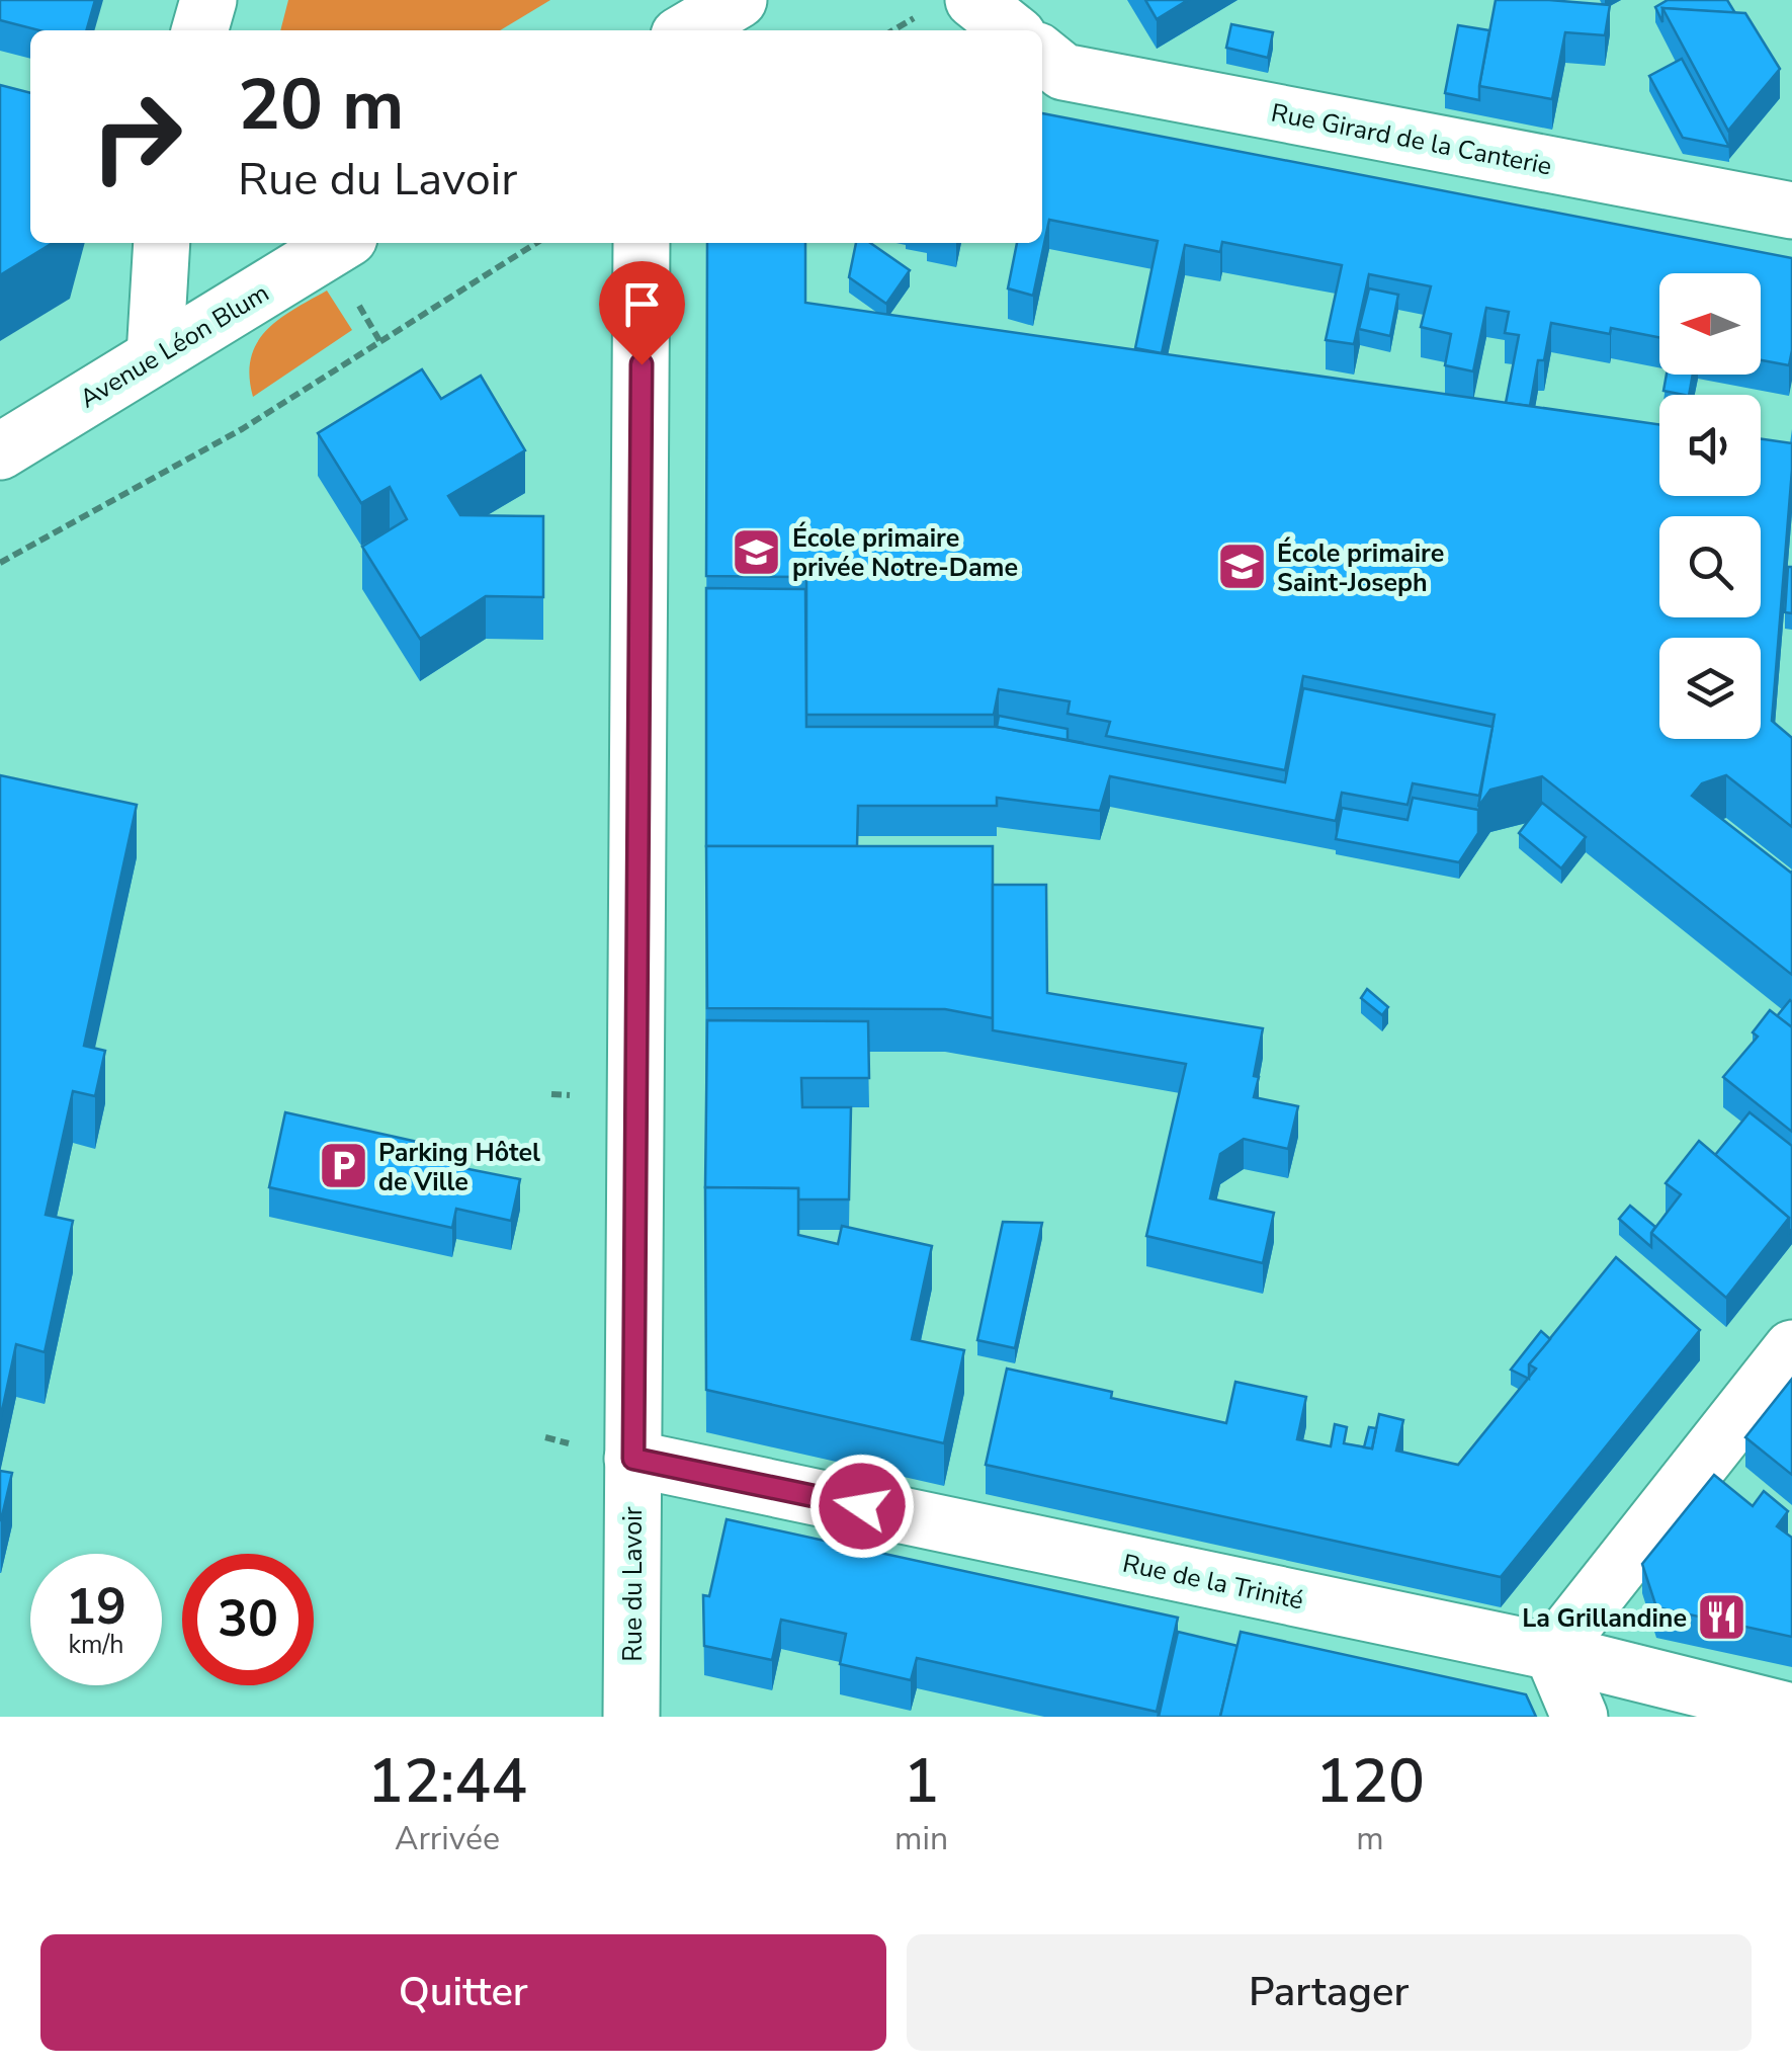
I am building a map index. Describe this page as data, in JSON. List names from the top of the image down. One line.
{"streets":{"street":["Rue Girard de la Canterie","Avenue Léon Blum","Rue de la Trinité","Rue du Lavoir"]},"crossings":[["Rue de la Trinité","Rue du Lavoir"]],"places":{"school or university":["École primaire privée Notre-Dame","École primaire Saint-Joseph"],"parking":["Parking Hôtel de Ville"],"restaurant":["La Grillandine"]},"north":"left","page":{"turn":["20 m","Rue du Lavoir"],"speed":"19 km/h","limit":"30","eta":["12:44","Arrivée","1","min","120","m"],"buttons":["Quitter","Partager"]}}
